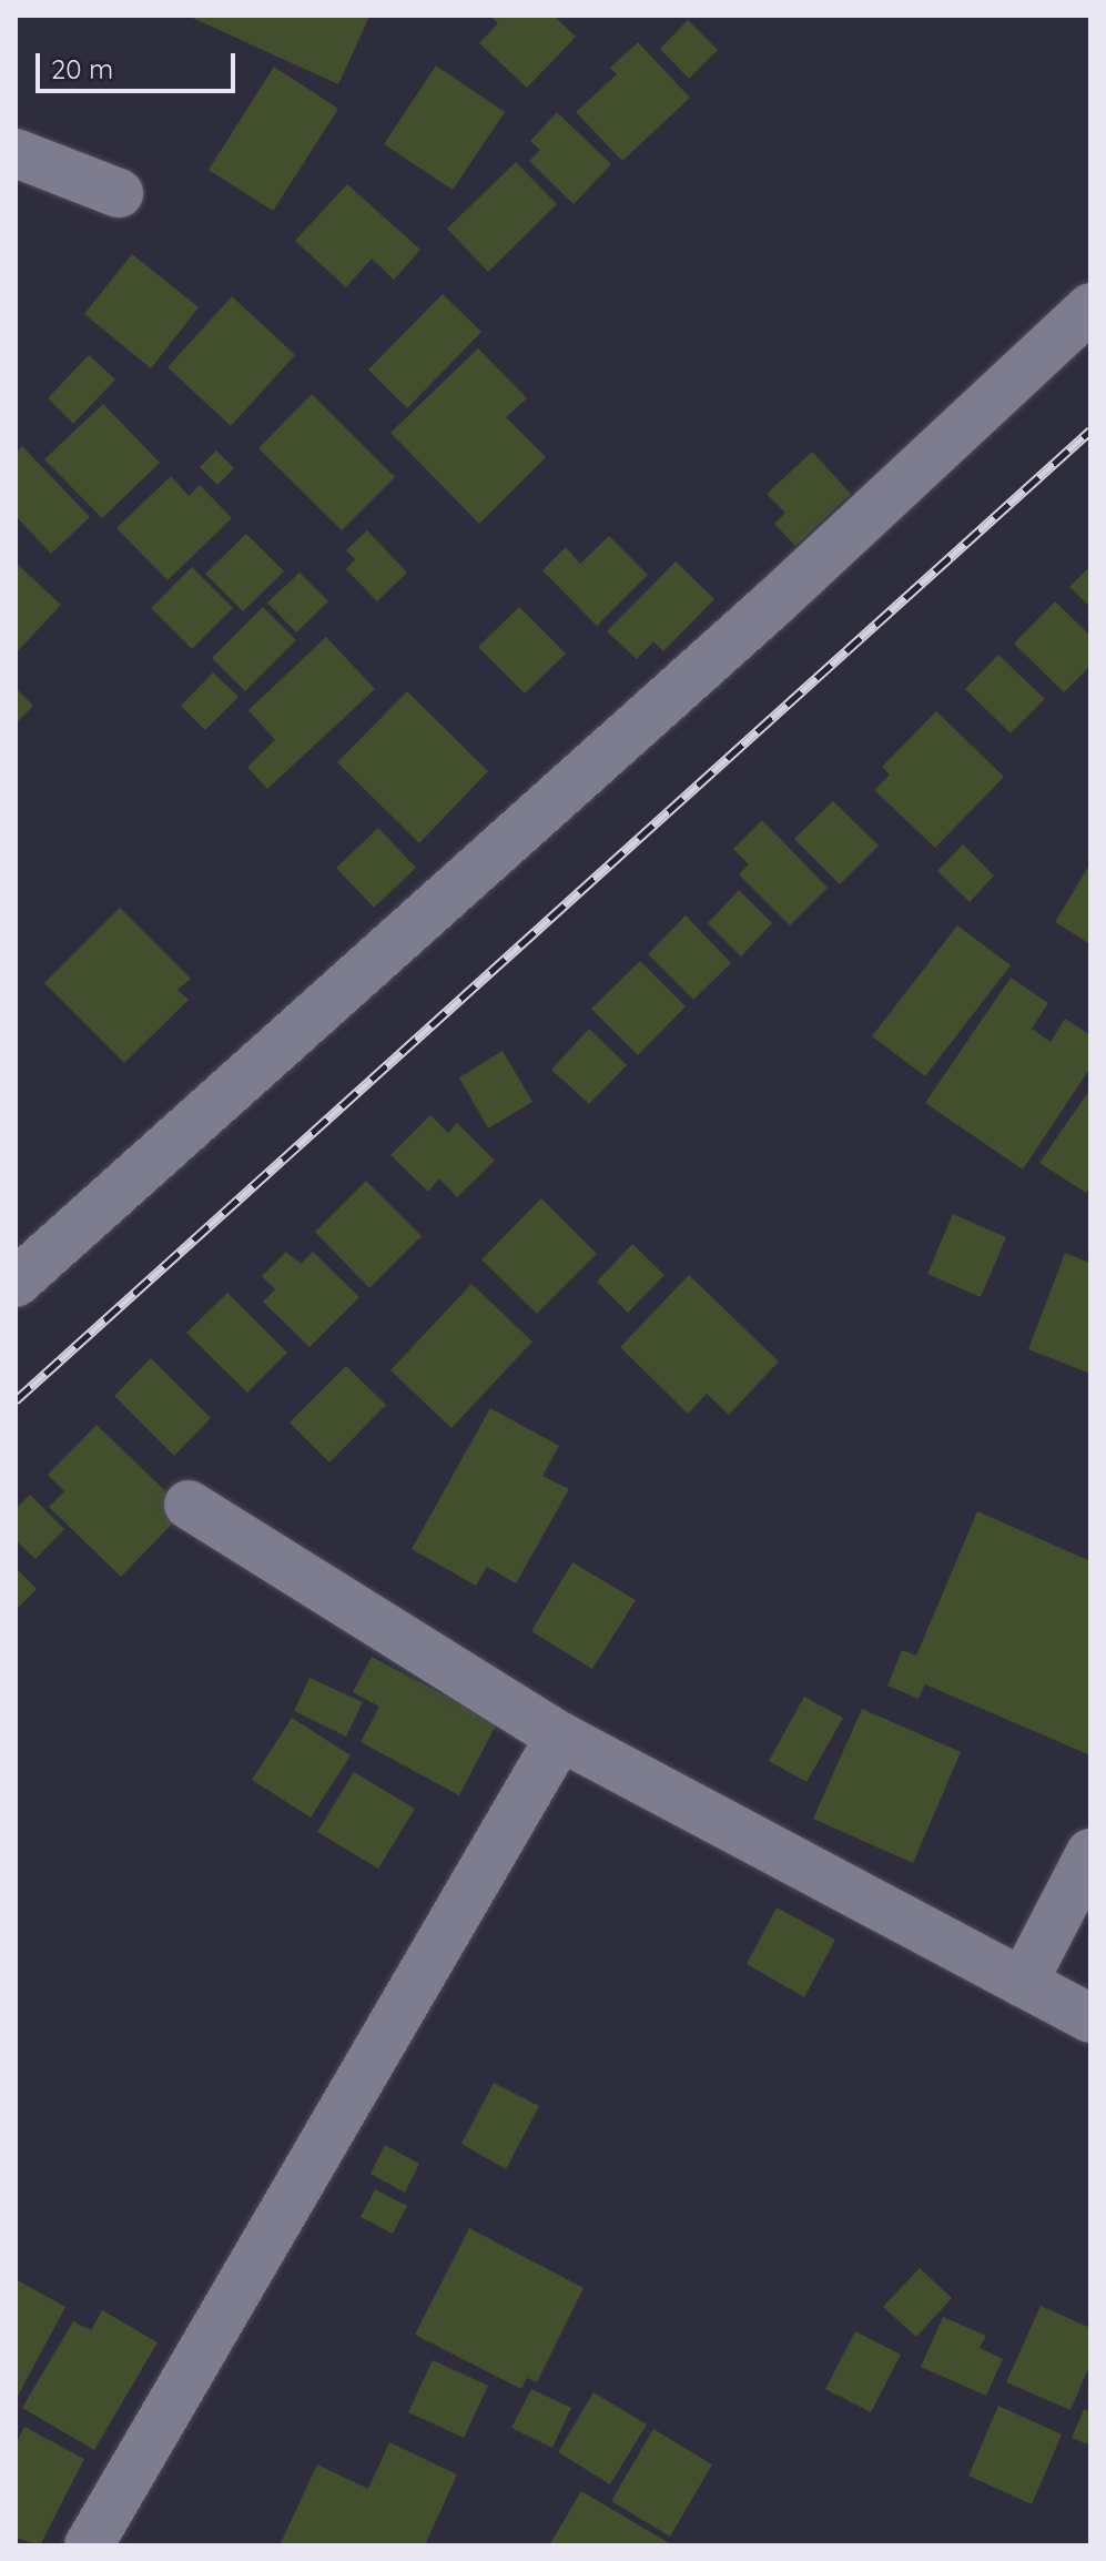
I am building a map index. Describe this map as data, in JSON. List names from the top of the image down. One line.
{"scale_bar":"20 m"}
